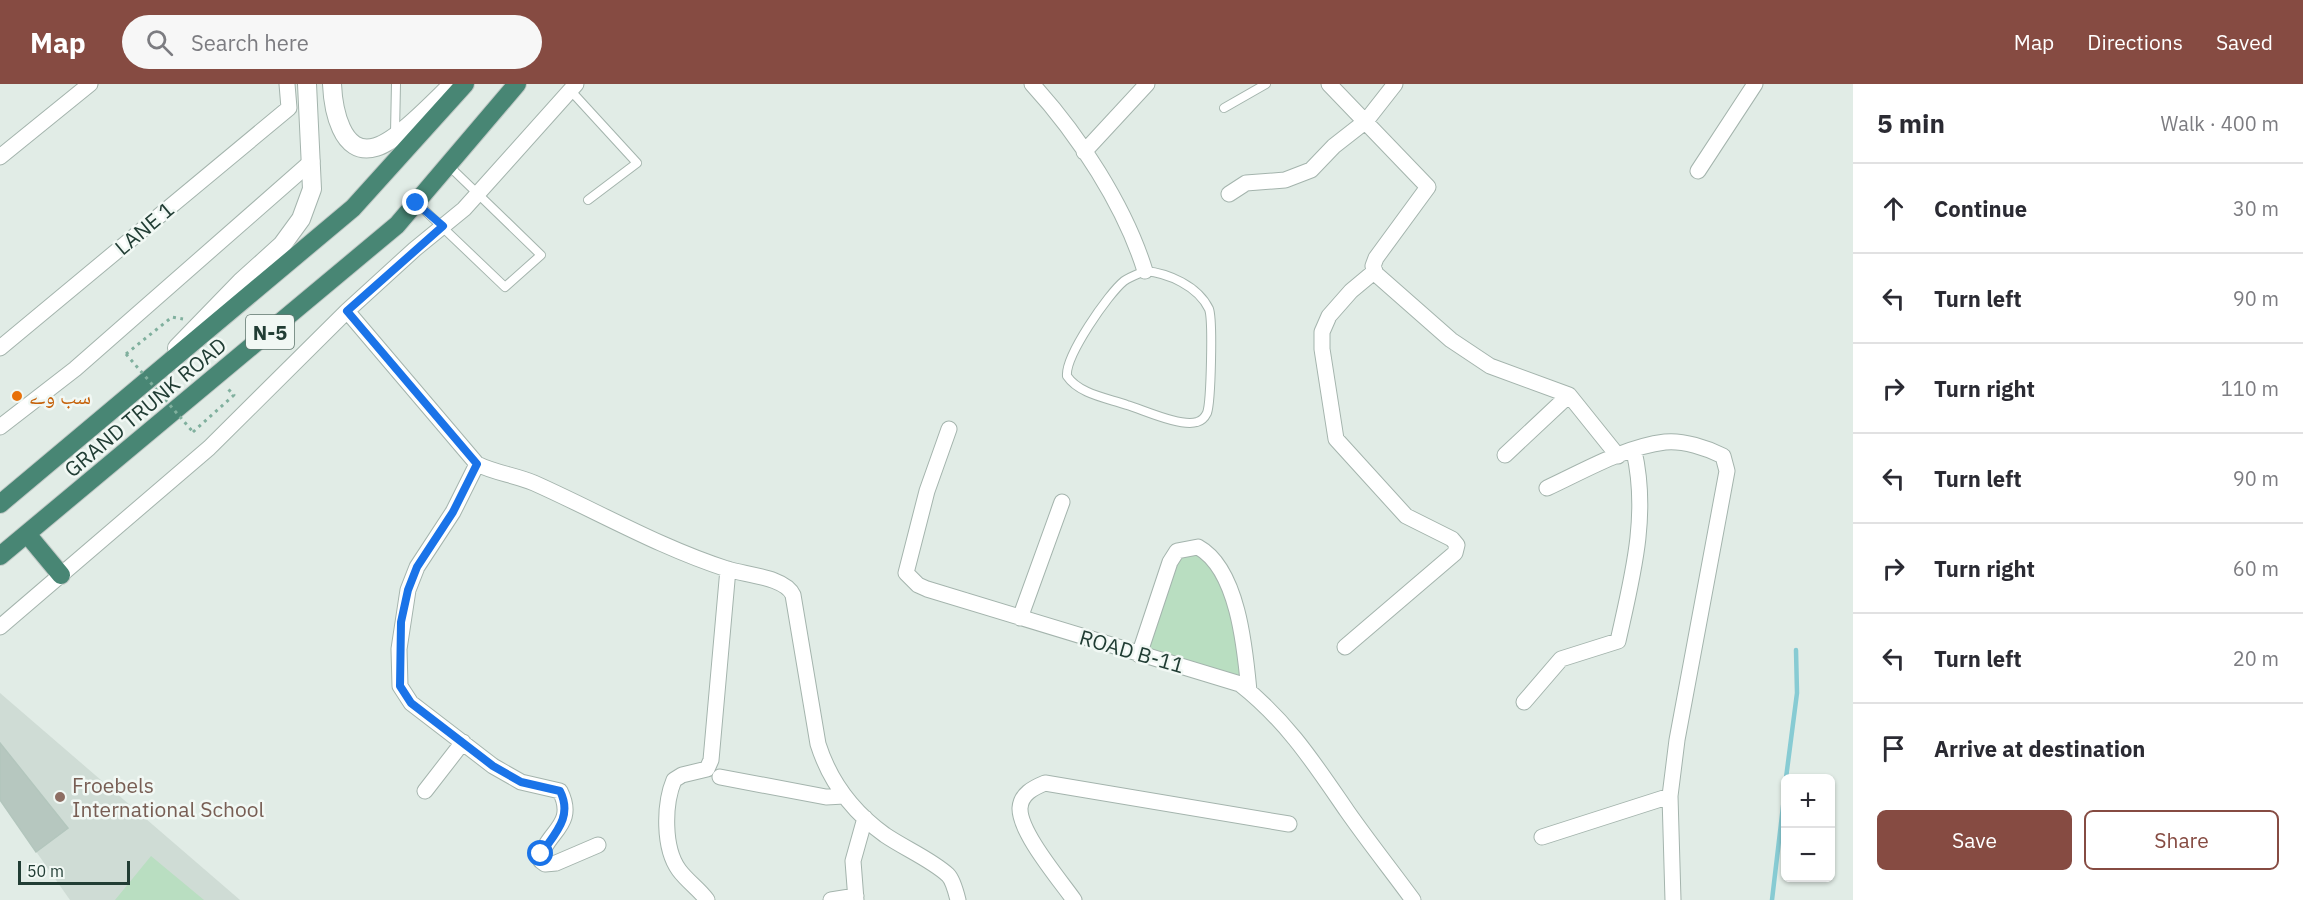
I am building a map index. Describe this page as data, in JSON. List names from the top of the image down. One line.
{"streets":{"highway":["N-5","GRAND TRUNK ROAD"],"street":["LANE 1","ROAD B-11"]},"places":["سب وے","Froebels International School"],"scale_bar":"50 m","page":{"header":"Map","search":"Search here","nav":["Map","Directions","Saved"],"heading":["5 min","Walk · 400 m"],"list":[["Continue","30 m"],["Turn left","90 m"],["Turn right","110 m"],["Turn left","90 m"],["Turn right","60 m"],["Turn left","20 m"],"Arrive at destination"],"map_buttons":["+","−"],"buttons":["Save","Share"],"scale":"50 m"}}
